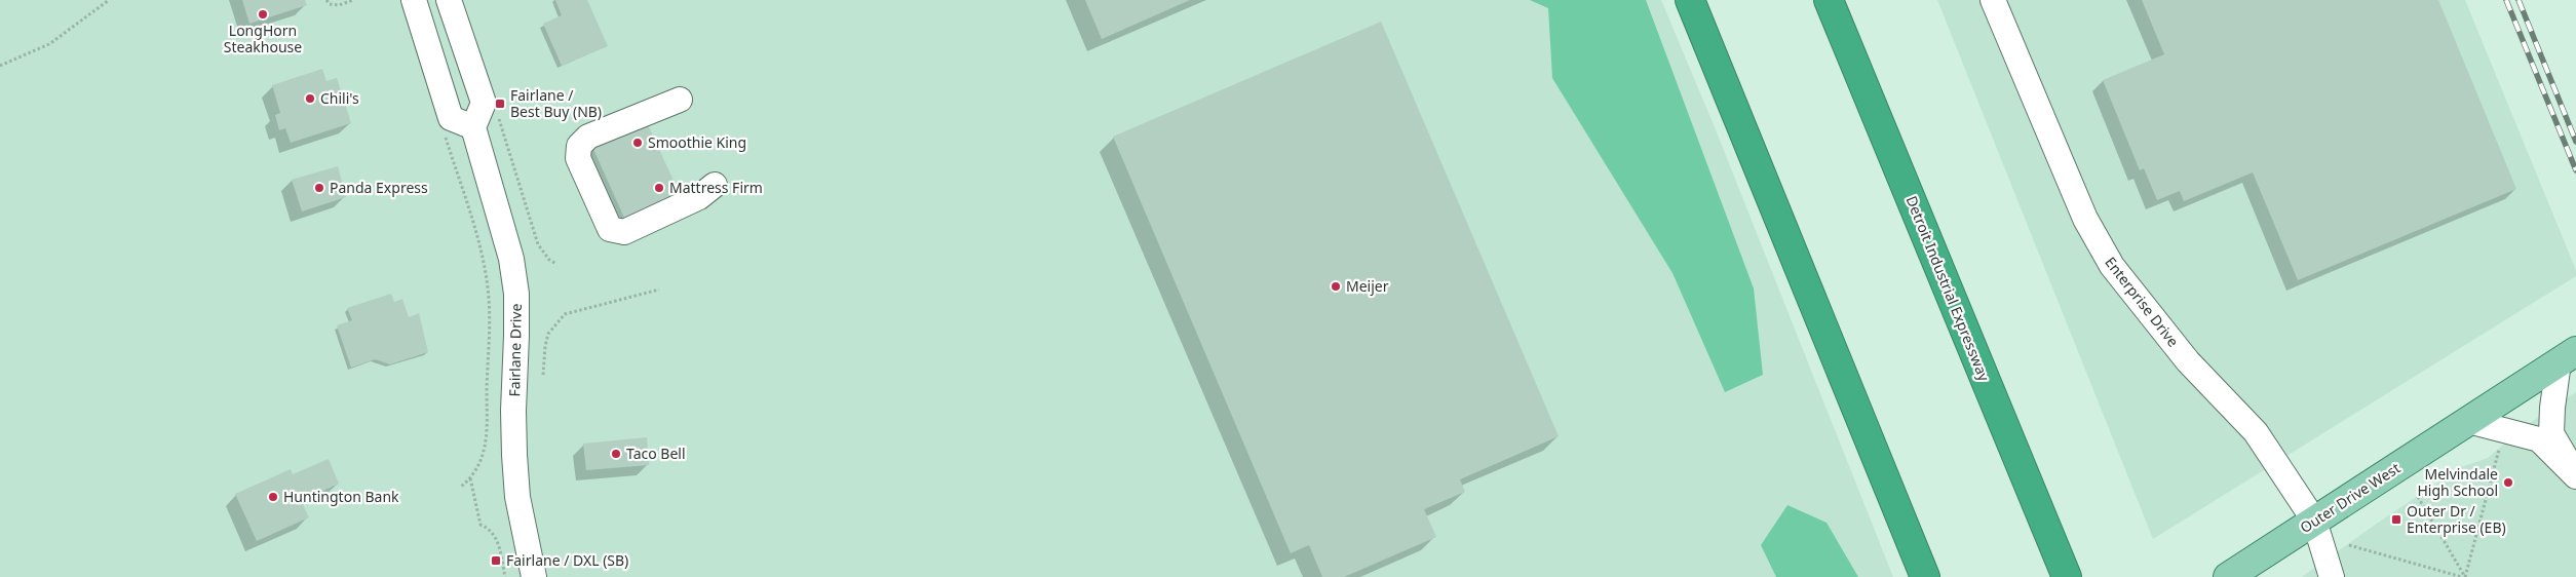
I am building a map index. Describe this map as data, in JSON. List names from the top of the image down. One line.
{"streets":{"highway":["Detroit Industrial Expressway"],"main road":["Outer Drive West"],"street":["Enterprise Drive","Fairlane Drive"]},"crossings":[["Enterprise Drive","Outer Drive West"]],"places":{"other":["LongHorn Steakhouse","Chili's","Smoothie King","Panda Express","Mattress Firm","Meijer","Taco Bell","Melvindale High School","Huntington Bank"],"transit":["Fairlane / Best Buy (NB)","Outer Dr / Enterprise (EB)","Fairlane / DXL (SB)"]}}
